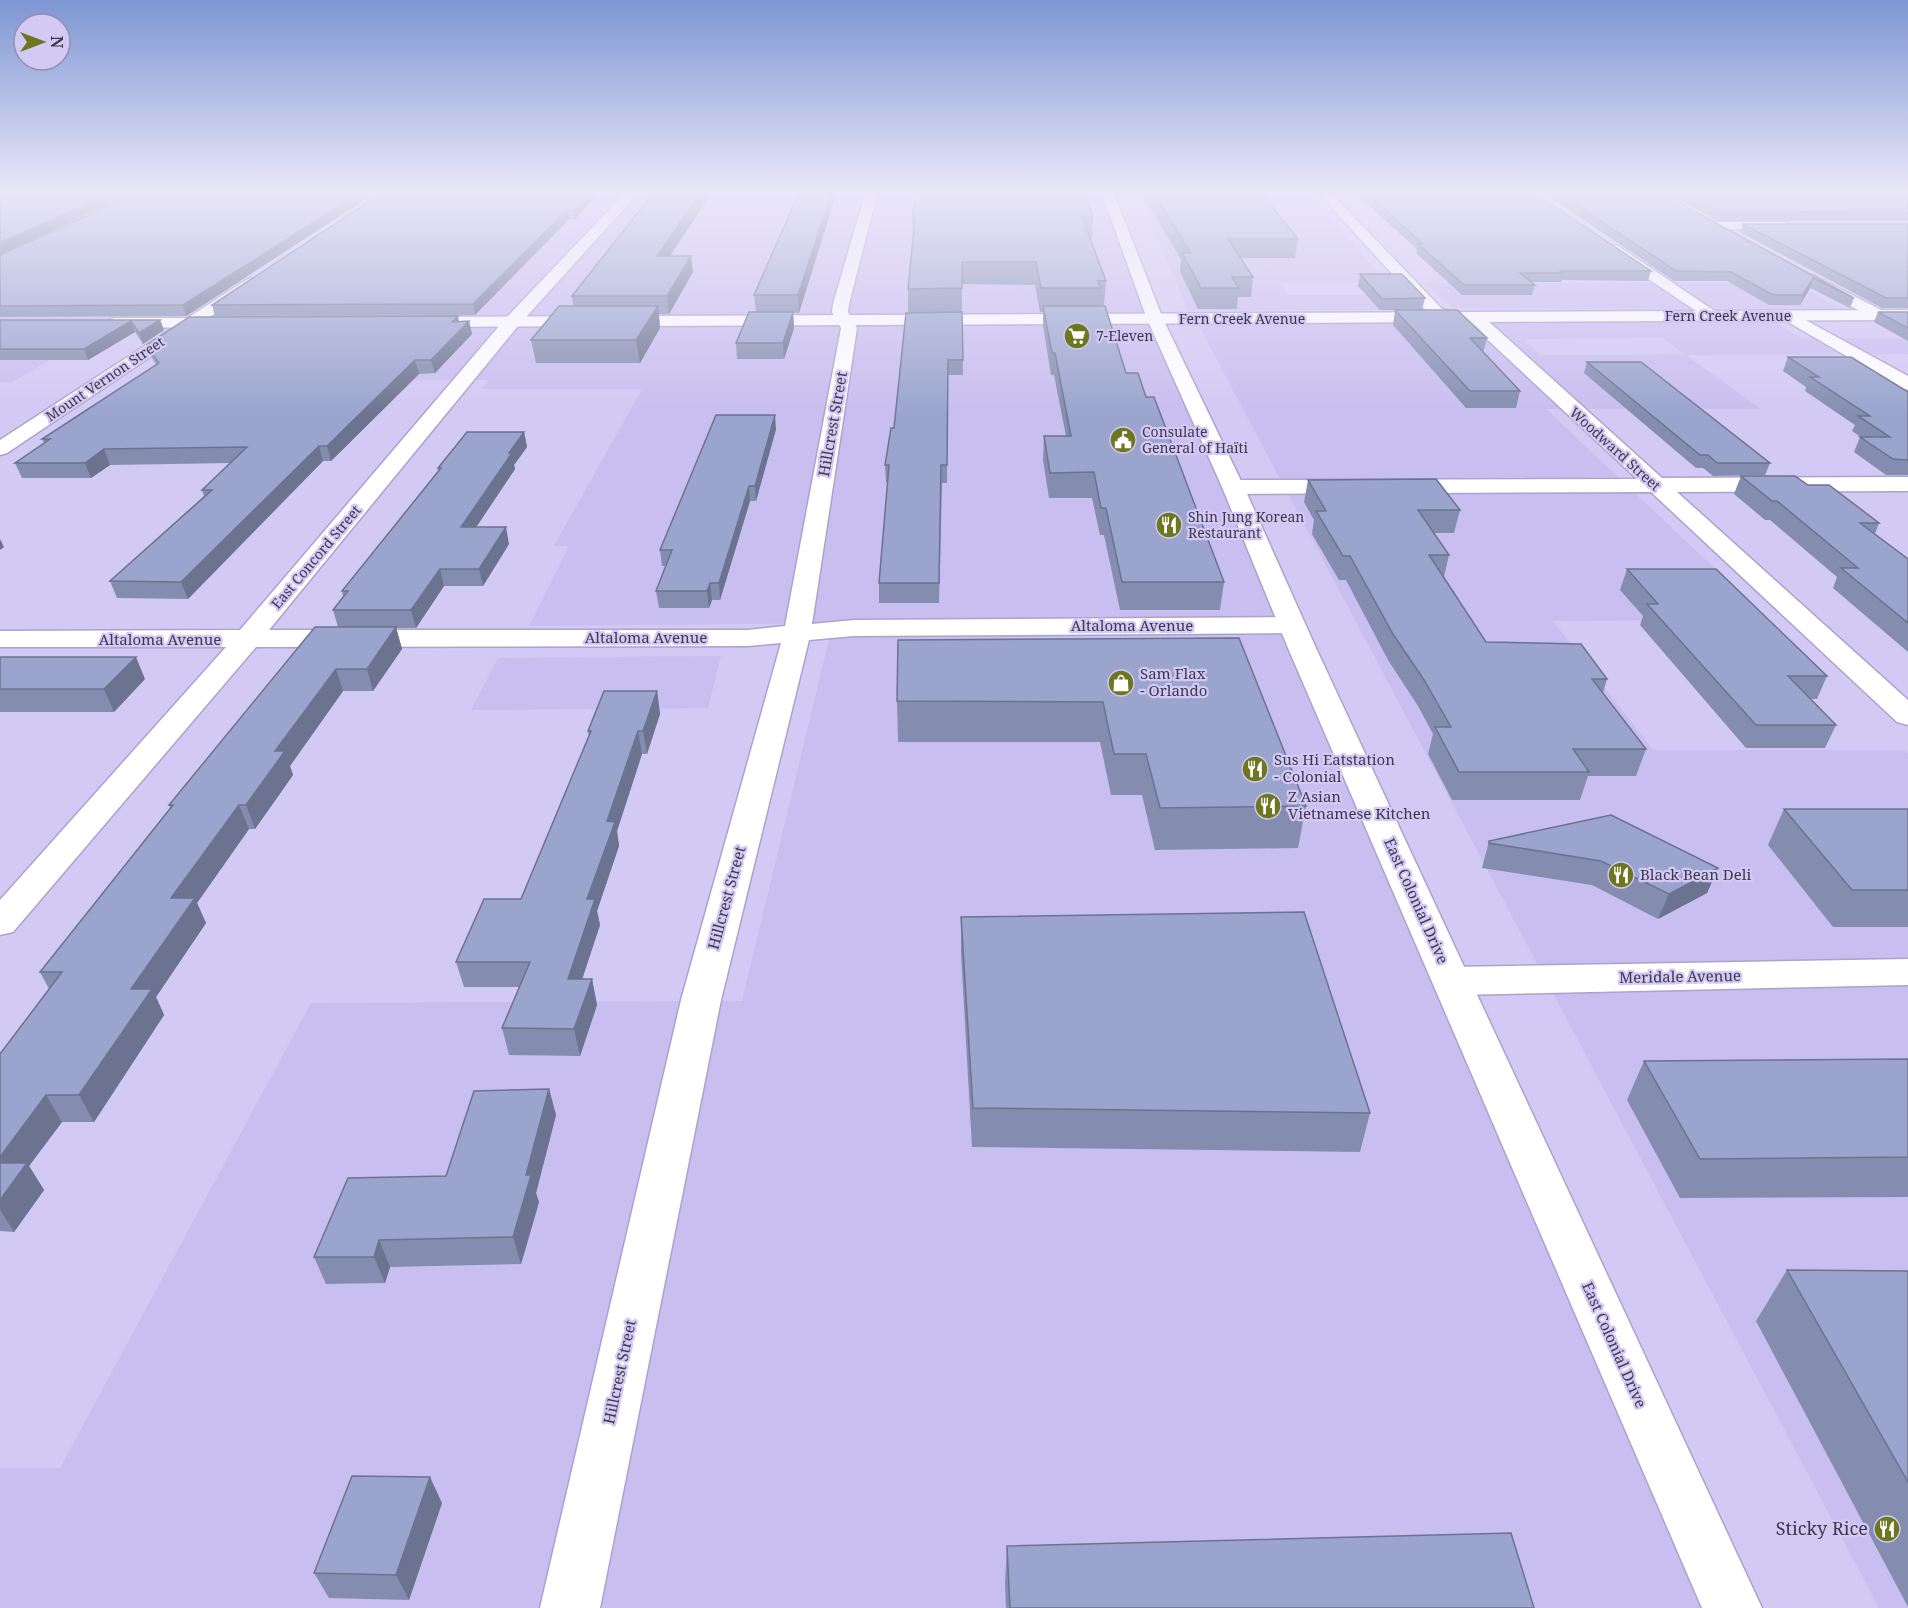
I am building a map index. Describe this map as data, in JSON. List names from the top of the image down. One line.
{"streets":{"main road":["Fern Creek Avenue","Mount Vernon Street","Hillcrest Street","Woodward Street","East Concord Street","Altaloma Avenue","East Colonial Drive","Meridale Avenue"]},"crossings":[["Fern Creek Avenue","Hillcrest Street"],["Fern Creek Avenue","Woodward Street"],["Fern Creek Avenue","East Concord Street"],["Fern Creek Avenue","East Colonial Drive"],["Hillcrest Street","Altaloma Avenue"],["East Concord Street","Altaloma Avenue"],["Altaloma Avenue","East Colonial Drive"],["East Colonial Drive","Meridale Avenue"]],"places":{"supermarket":["7-Eleven"],"public building":["Consulate General of Haïti"],"restaurant":["Shin Jung Korean Restaurant","Sus Hi Eatstation - Colonial","Z Asian Vietnamese Kitchen","Black Bean Deli","Sticky Rice"],"shop":["Sam Flax - Orlando"]},"north":"right"}
